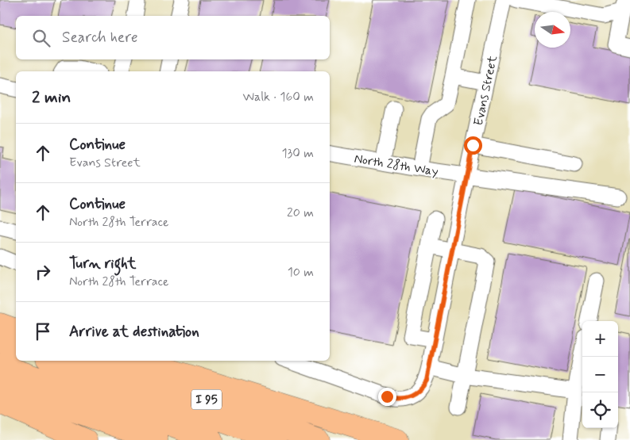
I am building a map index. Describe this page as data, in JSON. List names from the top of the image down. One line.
{"streets":{"highway":["I 95"],"street":["Evans Street","North 28th Way"]},"crossings":[["Evans Street","North 28th Way"]],"north":"right","page":{"search":"Search here","heading":["2 min","Walk · 160 m"],"list":[["Continue","Evans Street","130 m"],["Continue","North 28th Terrace","20 m"],["Turn right","North 28th Terrace","10 m"],"Arrive at destination"],"map_buttons":["+","−"]}}
